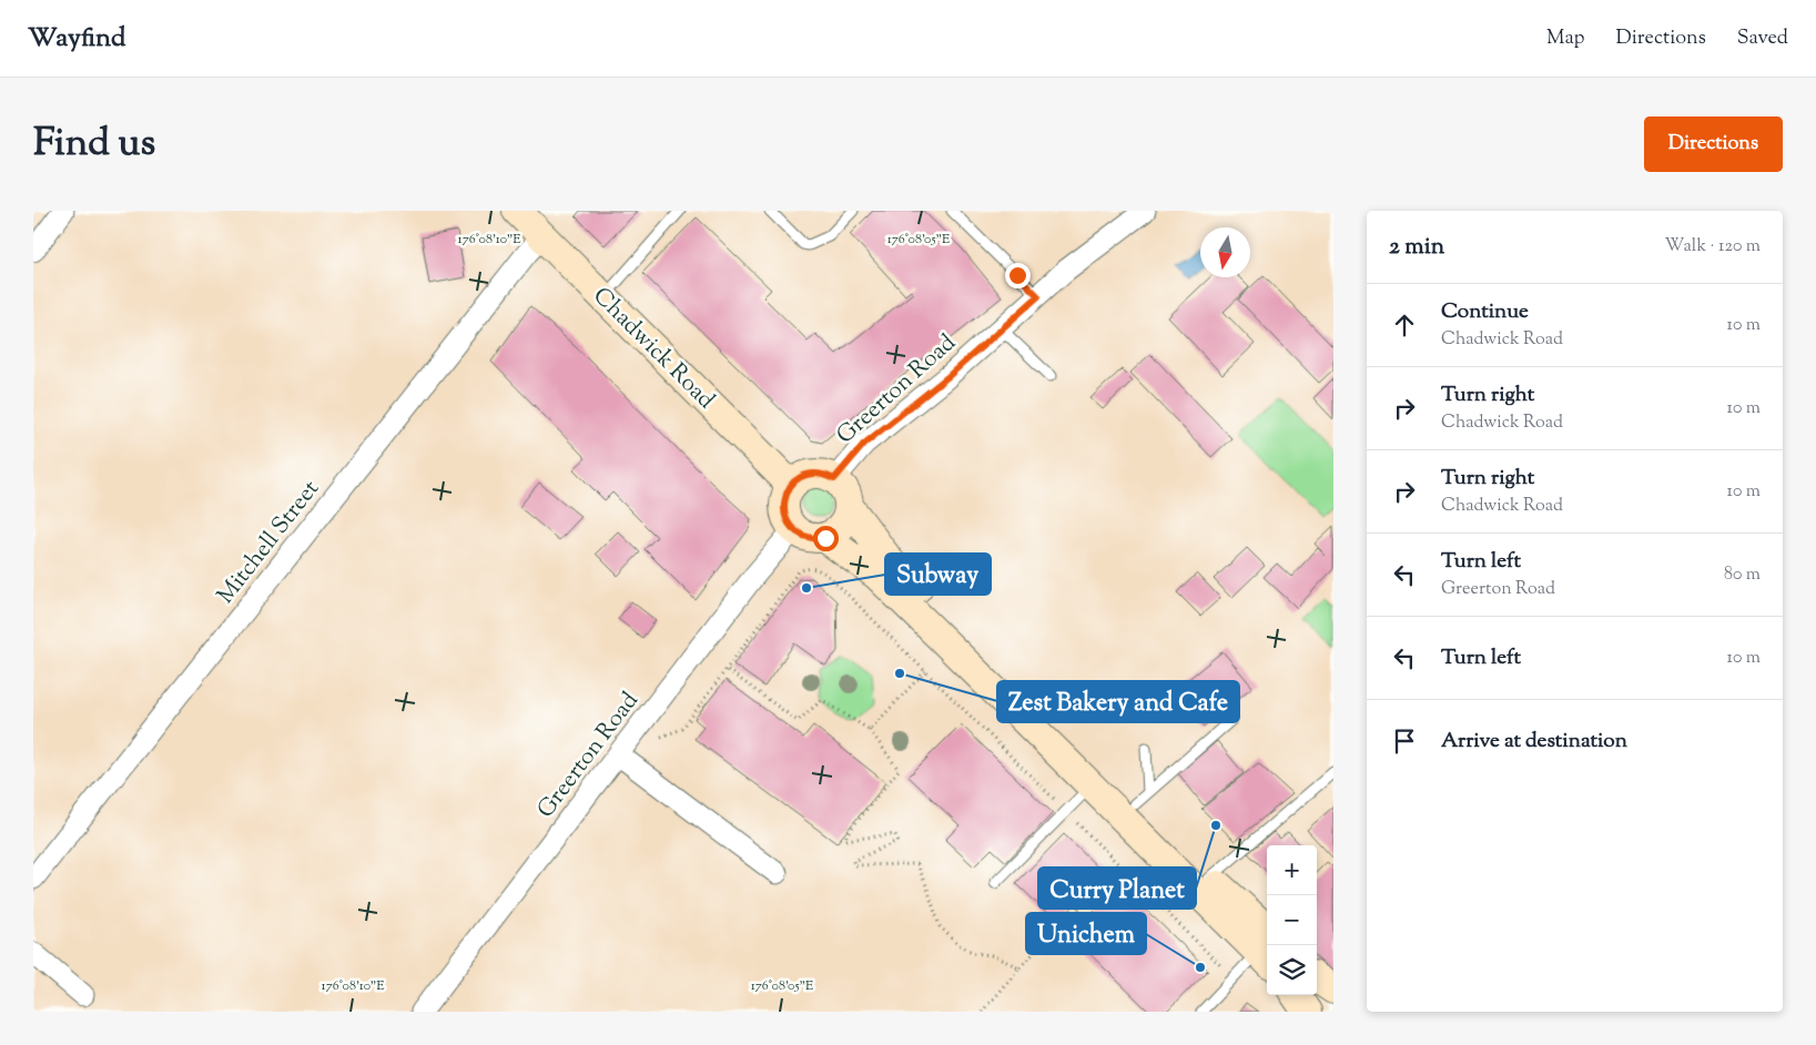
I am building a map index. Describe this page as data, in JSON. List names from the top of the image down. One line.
{"streets":{"street":["Chadwick Road","Greerton Road","Mitchell Street"]},"crossings":[["Chadwick Road","Greerton Road"],["Chadwick Road","Mitchell Street"]],"places":["Subway","Zest Bakery and Cafe","Curry Planet","Unichem"],"north":"bottom","page":{"header":"Wayfind","nav":["Map","Directions","Saved"],"title":"Find us","buttons":"Directions","heading":["2 min","Walk · 120 m"],"list":[["Continue","Chadwick Road","10 m"],["Turn right","Chadwick Road","10 m"],["Turn right","Chadwick Road","10 m"],["Turn left","Greerton Road","80 m"],["Turn left","10 m"],"Arrive at destination"],"map_buttons":["+","−"]},"coordinates":["176°08'10\"E","176°08'05\"E"]}
